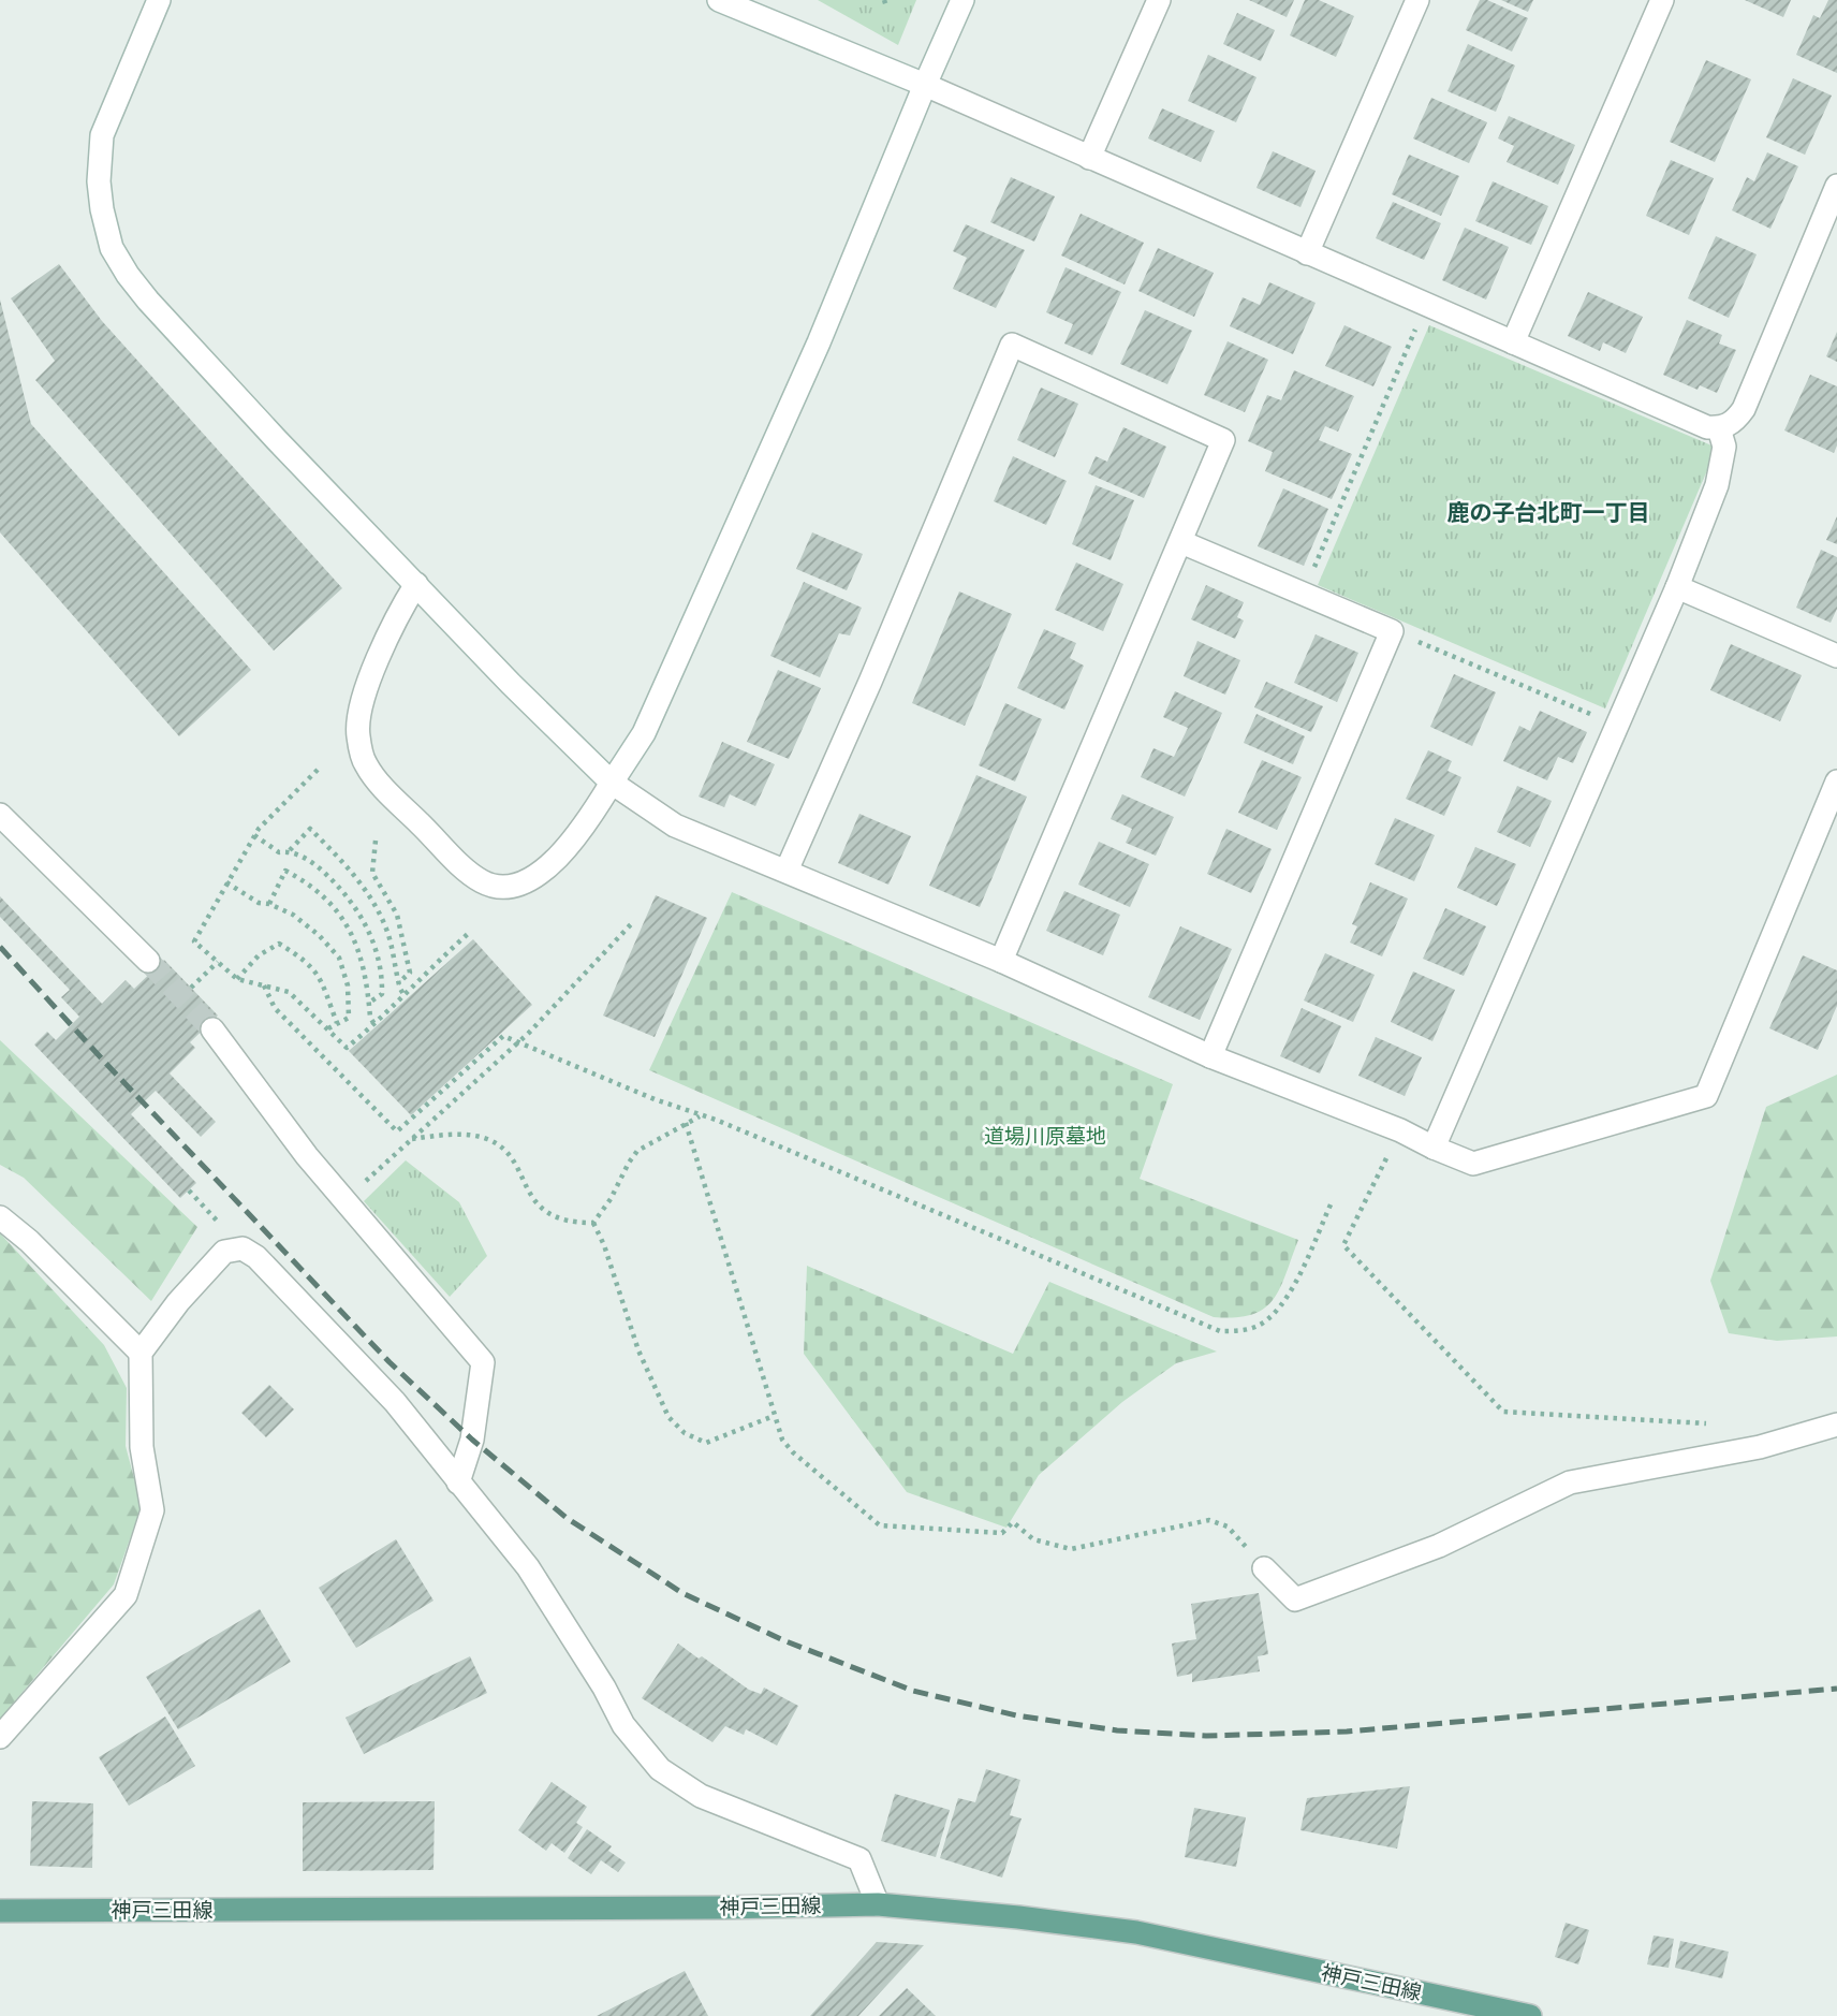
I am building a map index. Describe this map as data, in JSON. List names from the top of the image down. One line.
{"streets":{"main road":["神戸三田線"]},"districts":["鹿の子台北町一丁目"],"parks":["道場川原墓地"]}
